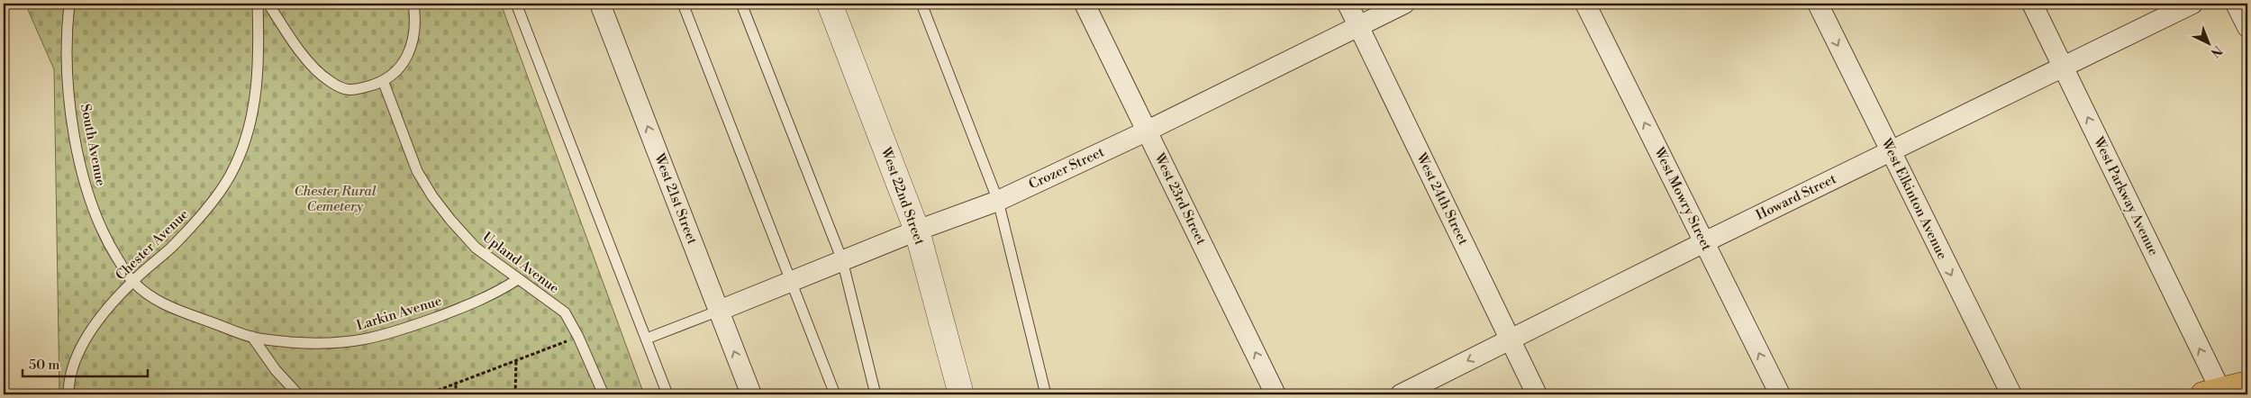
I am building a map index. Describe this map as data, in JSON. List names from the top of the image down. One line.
{"streets":{"street":["Crozer Street","West 22nd Street","West Parkway Avenue","Howard Street","West 21st Street","West 23rd Street","West 24th Street","West Mowry Street","West Elkinton Avenue"],"lane":["South Avenue","Chester Avenue","Upland Avenue","Larkin Avenue"]},"crossings":[["South Avenue","Chester Avenue"],["South Avenue","Larkin Avenue"],["Crozer Street","West 22nd Street"],["Crozer Street","West 21st Street"],["Crozer Street","West 23rd Street"],["Crozer Street","West 24th Street"],["West Parkway Avenue","Howard Street"],["Howard Street","West 24th Street"],["Howard Street","West Mowry Street"],["Howard Street","West Elkinton Avenue"],["Chester Avenue","Larkin Avenue"],["Upland Avenue","Larkin Avenue"]],"one_way":["West Parkway Avenue","West 21st Street","West 23rd Street","West Mowry Street","West Elkinton Avenue"],"parks":["Chester Rural Cemetery"],"scale_bar":"50 m","north":"bottom right"}
